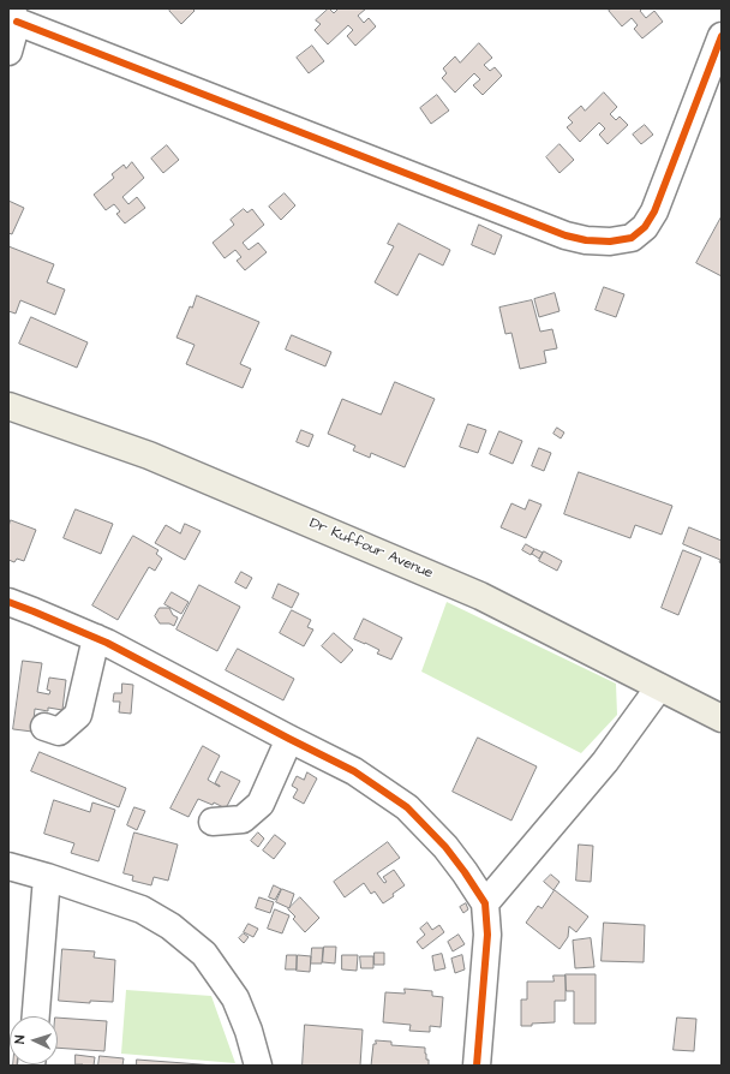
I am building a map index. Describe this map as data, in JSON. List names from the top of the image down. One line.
{"streets":{"main road":["Dr Kuffour Avenue"]},"north":"left"}
